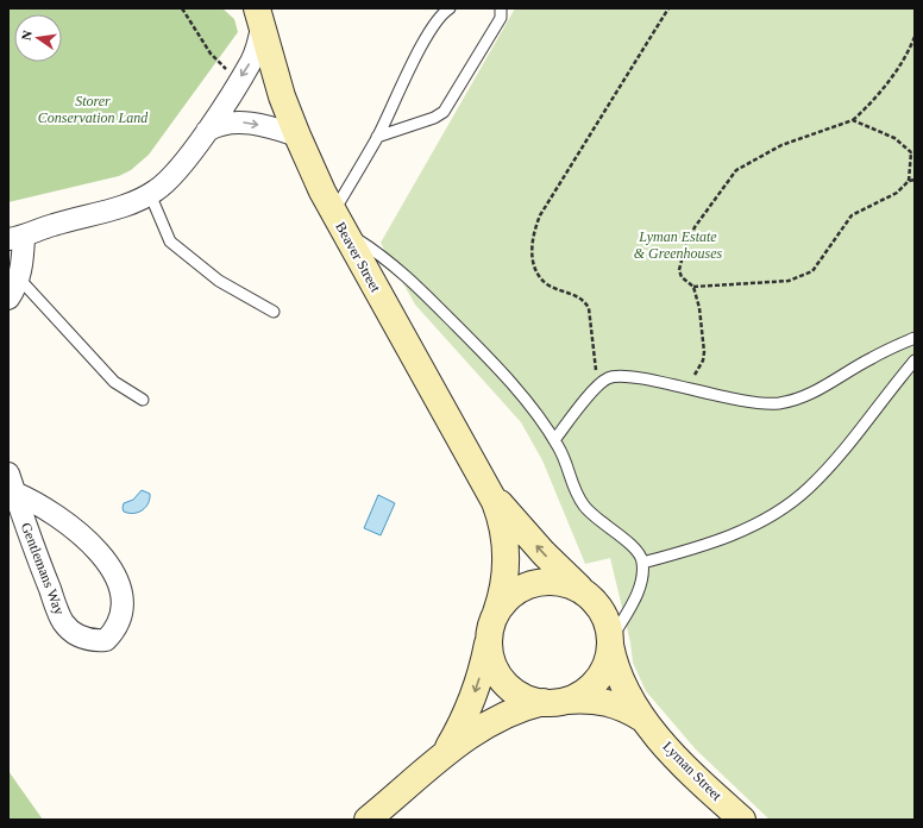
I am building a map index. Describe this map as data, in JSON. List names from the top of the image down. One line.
{"streets":{"main road":["Beaver Street","Lyman Street"],"street":["Gentlemans Way"]},"crossings":[["Beaver Street","Lyman Street"]],"parks":["Storer Conservation Land","Lyman Estate & Greenhouses"],"north":"left"}
